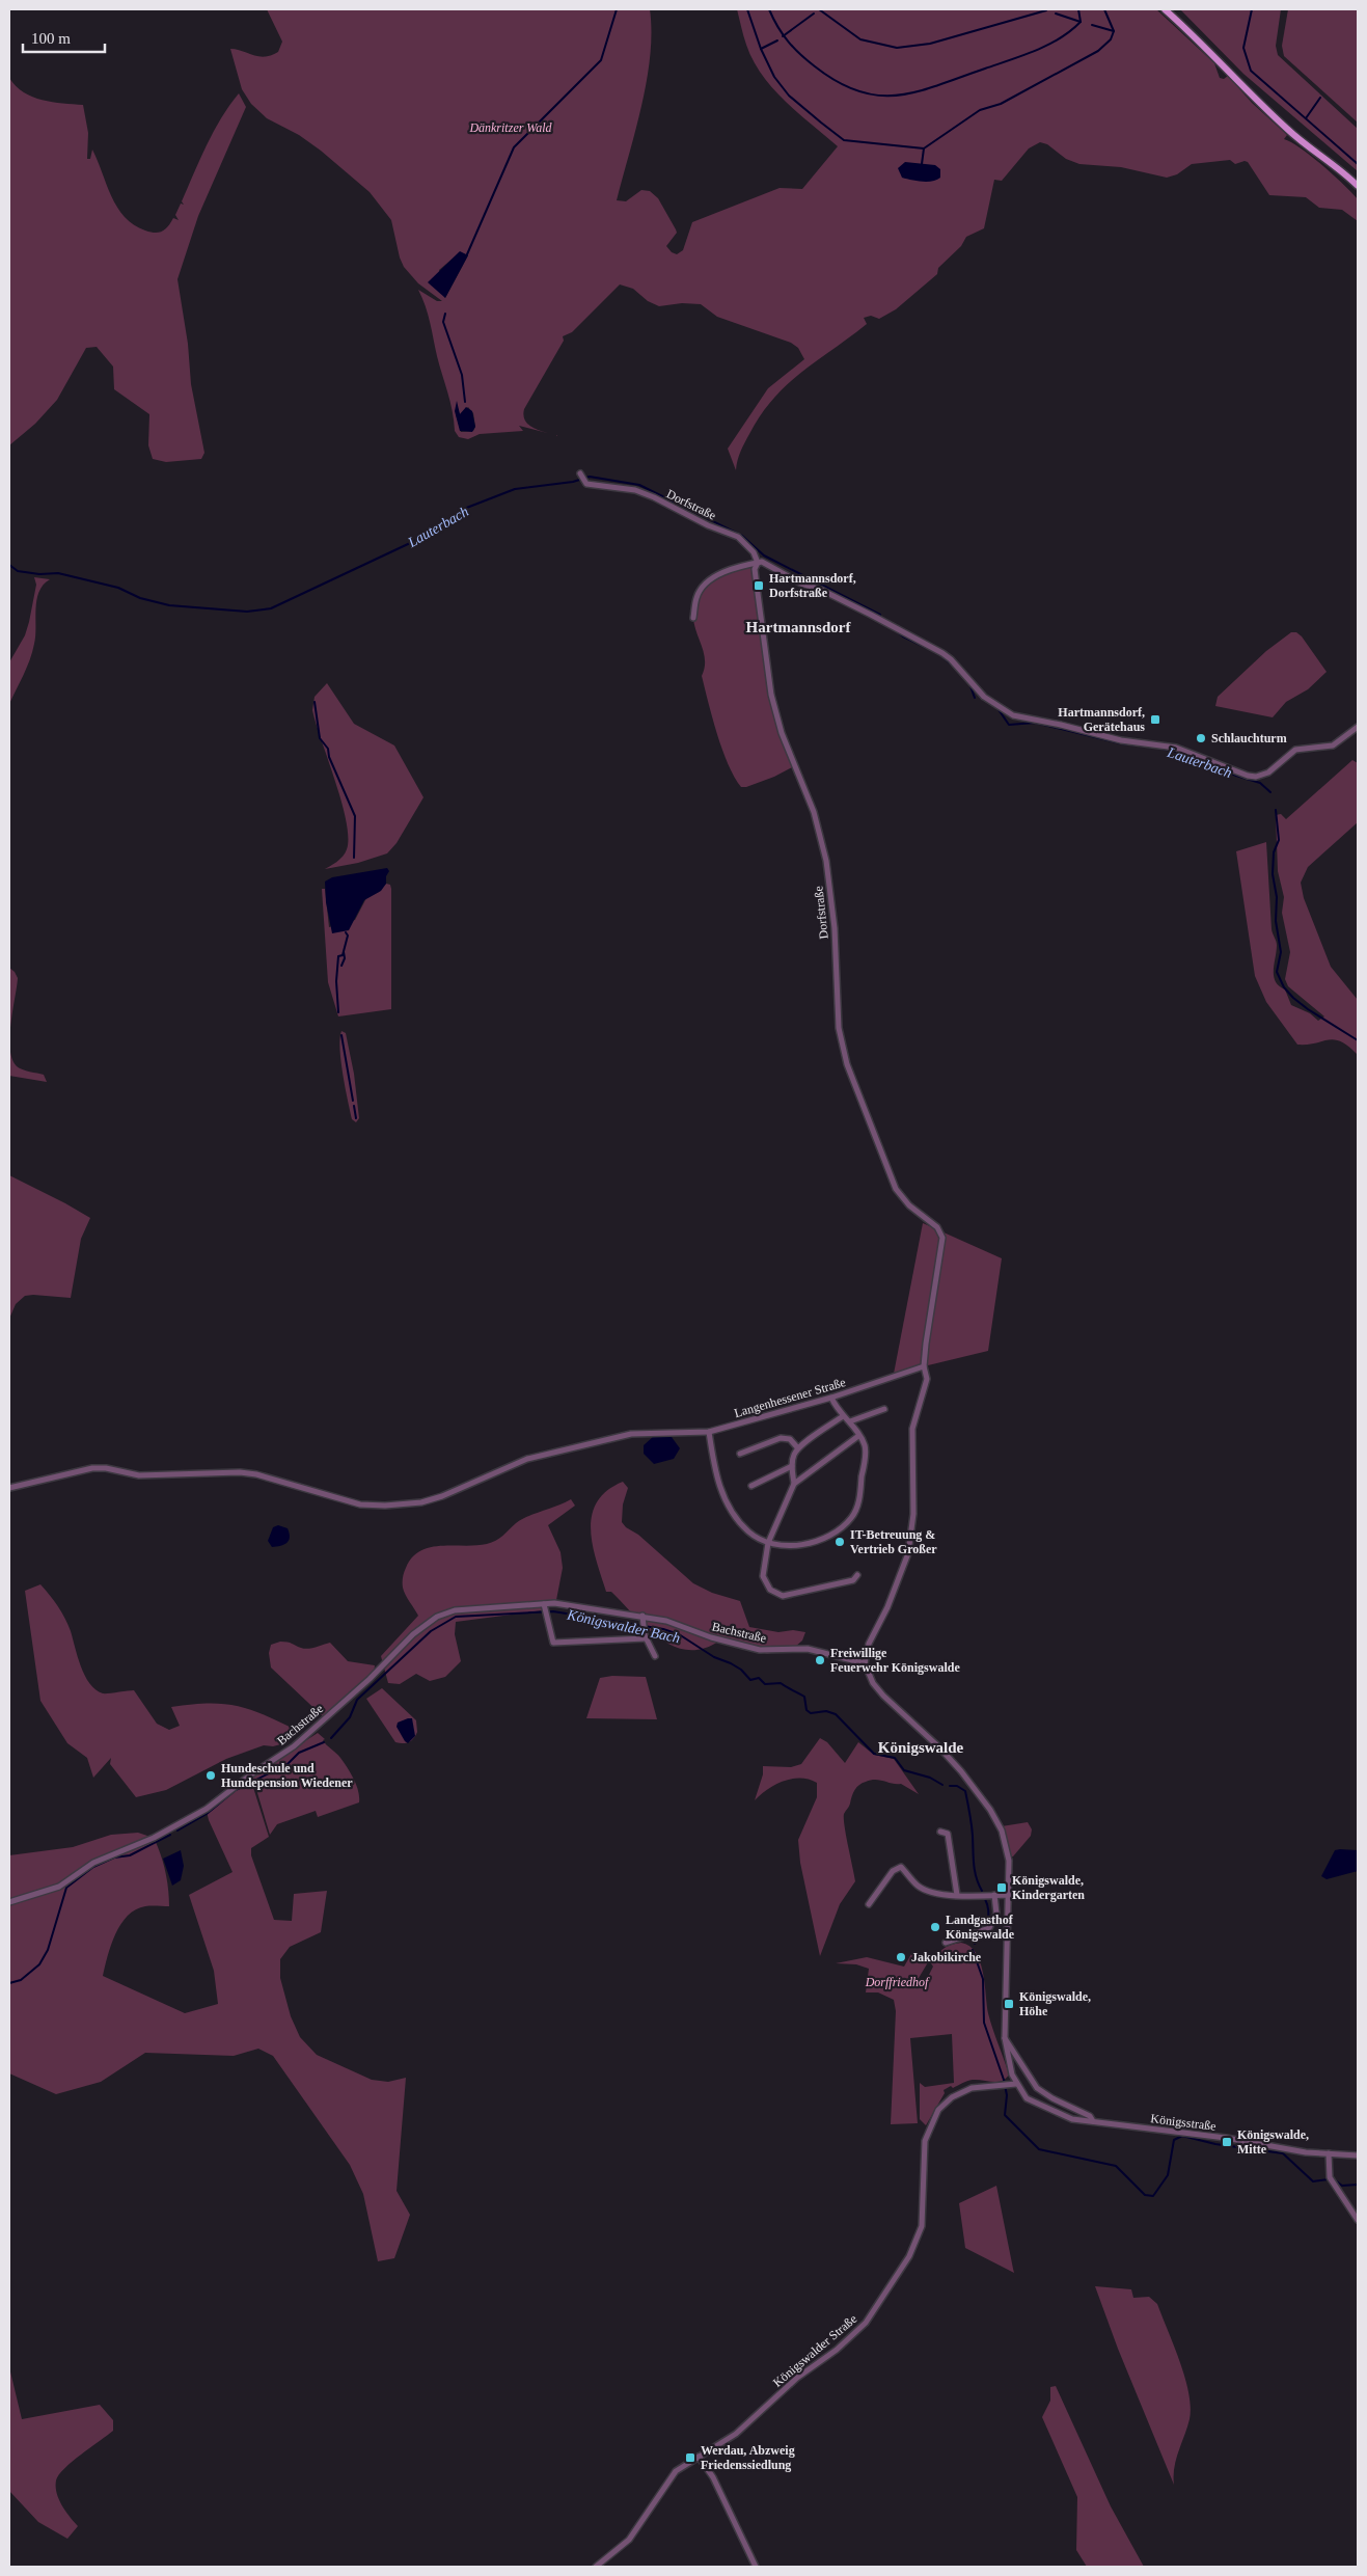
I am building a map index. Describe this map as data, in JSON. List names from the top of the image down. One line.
{"streets":{"street":["Dorfstraße","Langenhessener Straße","Bachstraße","Königsstraße","Königswalder Straße"]},"crossings":[["Dorfstraße","Langenhessener Straße"],["Königsstraße","Königswalder Straße"]],"districts":["Hartmannsdorf","Königswalde"],"water":["Lauterbach","Königswalder Bach"],"parks":["Dänkritzer Wald","Dorffriedhof"],"places":{"transit":["Hartmannsdorf, Dorfstraße","Hartmannsdorf, Gerätehaus","Königswalde, Kindergarten","Königswalde, Höhe","Königswalde, Mitte","Werdau, Abzweig Friedenssiedlung"],"other":["Schlauchturm","IT-Betreuung & Vertrieb Großer","Freiwillige Feuerwehr Königswalde","Hundeschule und Hundepension Wiedener","Landgasthof Königswalde","Jakobikirche"]},"scale_bar":"100 m"}
